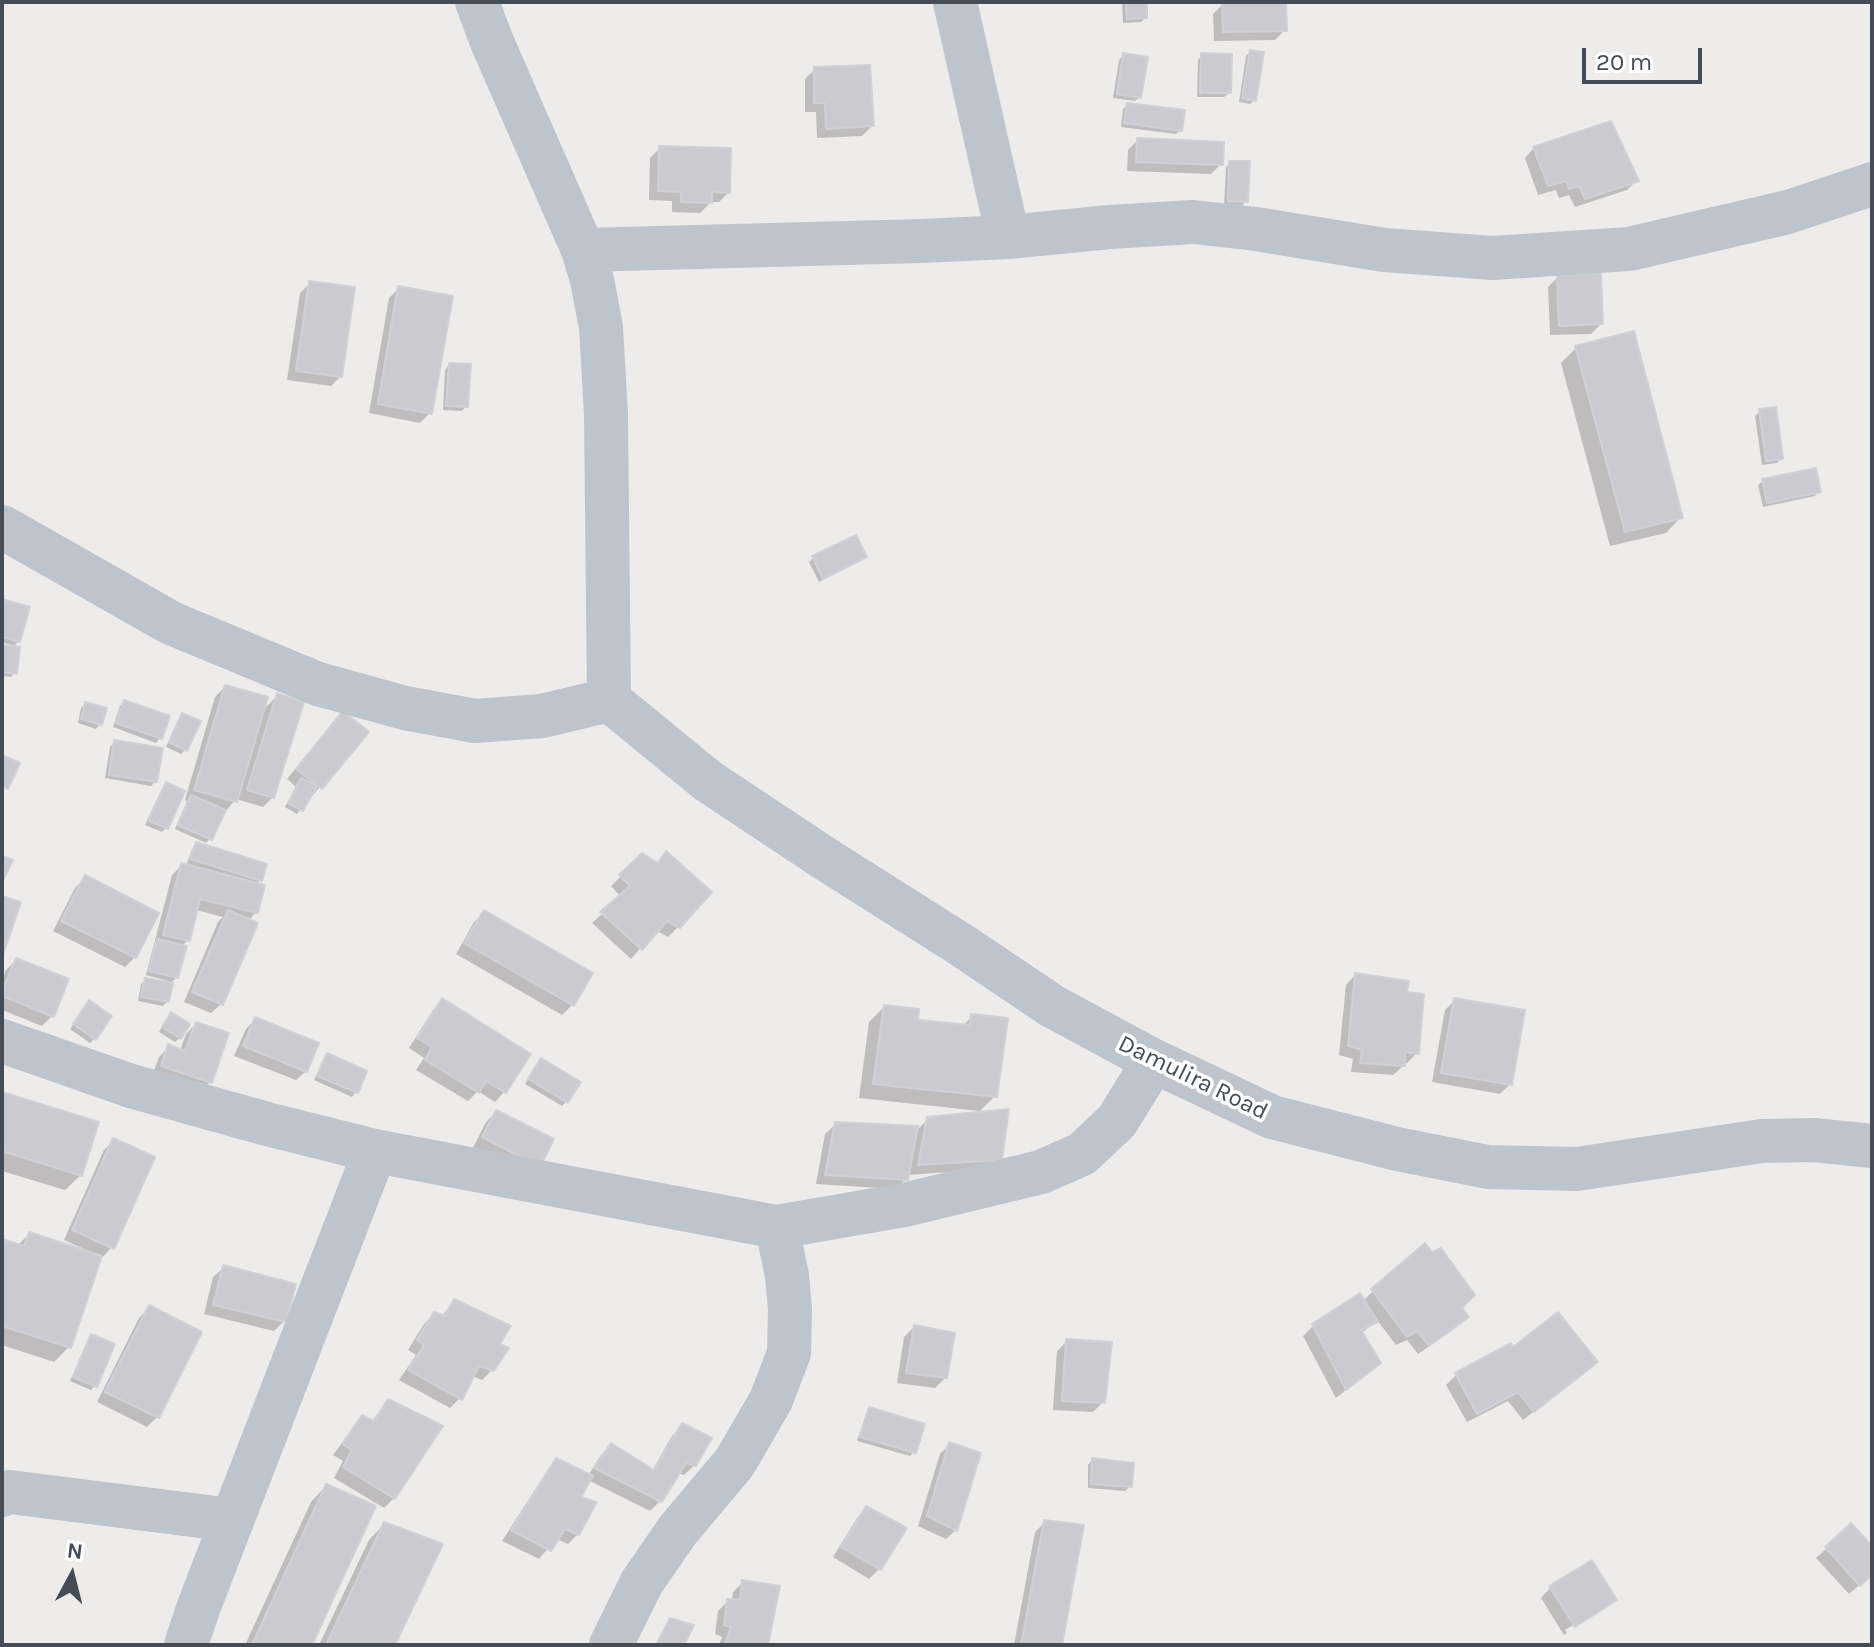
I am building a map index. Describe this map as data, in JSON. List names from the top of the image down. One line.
{"streets":{"street":["Damulira Road"]},"scale_bar":"20 m","north":"top"}
